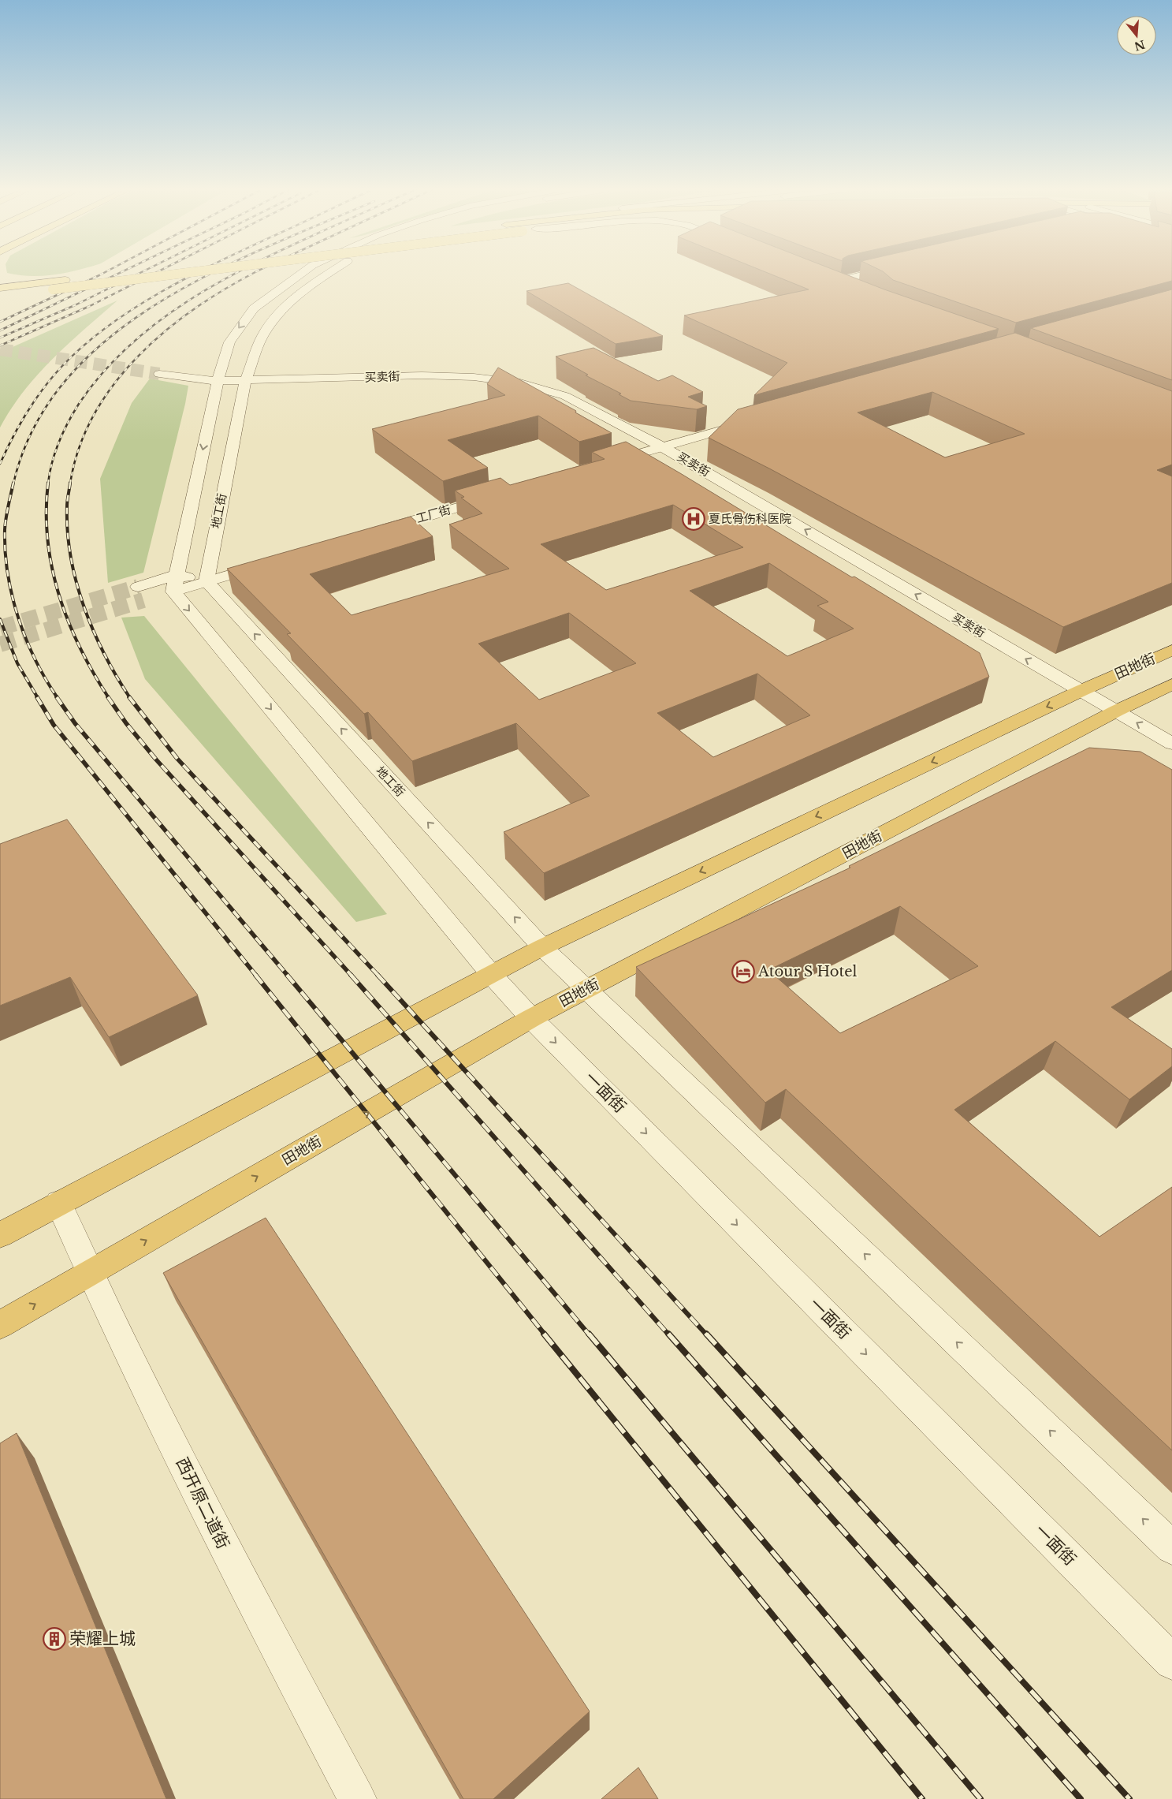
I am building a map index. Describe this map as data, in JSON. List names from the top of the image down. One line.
{"streets":{"highway":["田地街"],"main road":["买卖街","地工街","工厂街","一面街","西开原二道街"]},"crossings":[["买卖街","地工街"],["买卖街","田地街"],["地工街","田地街"],["田地街","一面街"],["田地街","西开原二道街"]],"one_way":["买卖街"],"places":{"hospital":["夏氏骨伤科医院"],"hotel":["Atour S Hotel"],"building":["荣耀上城"]},"north":"bottom"}
